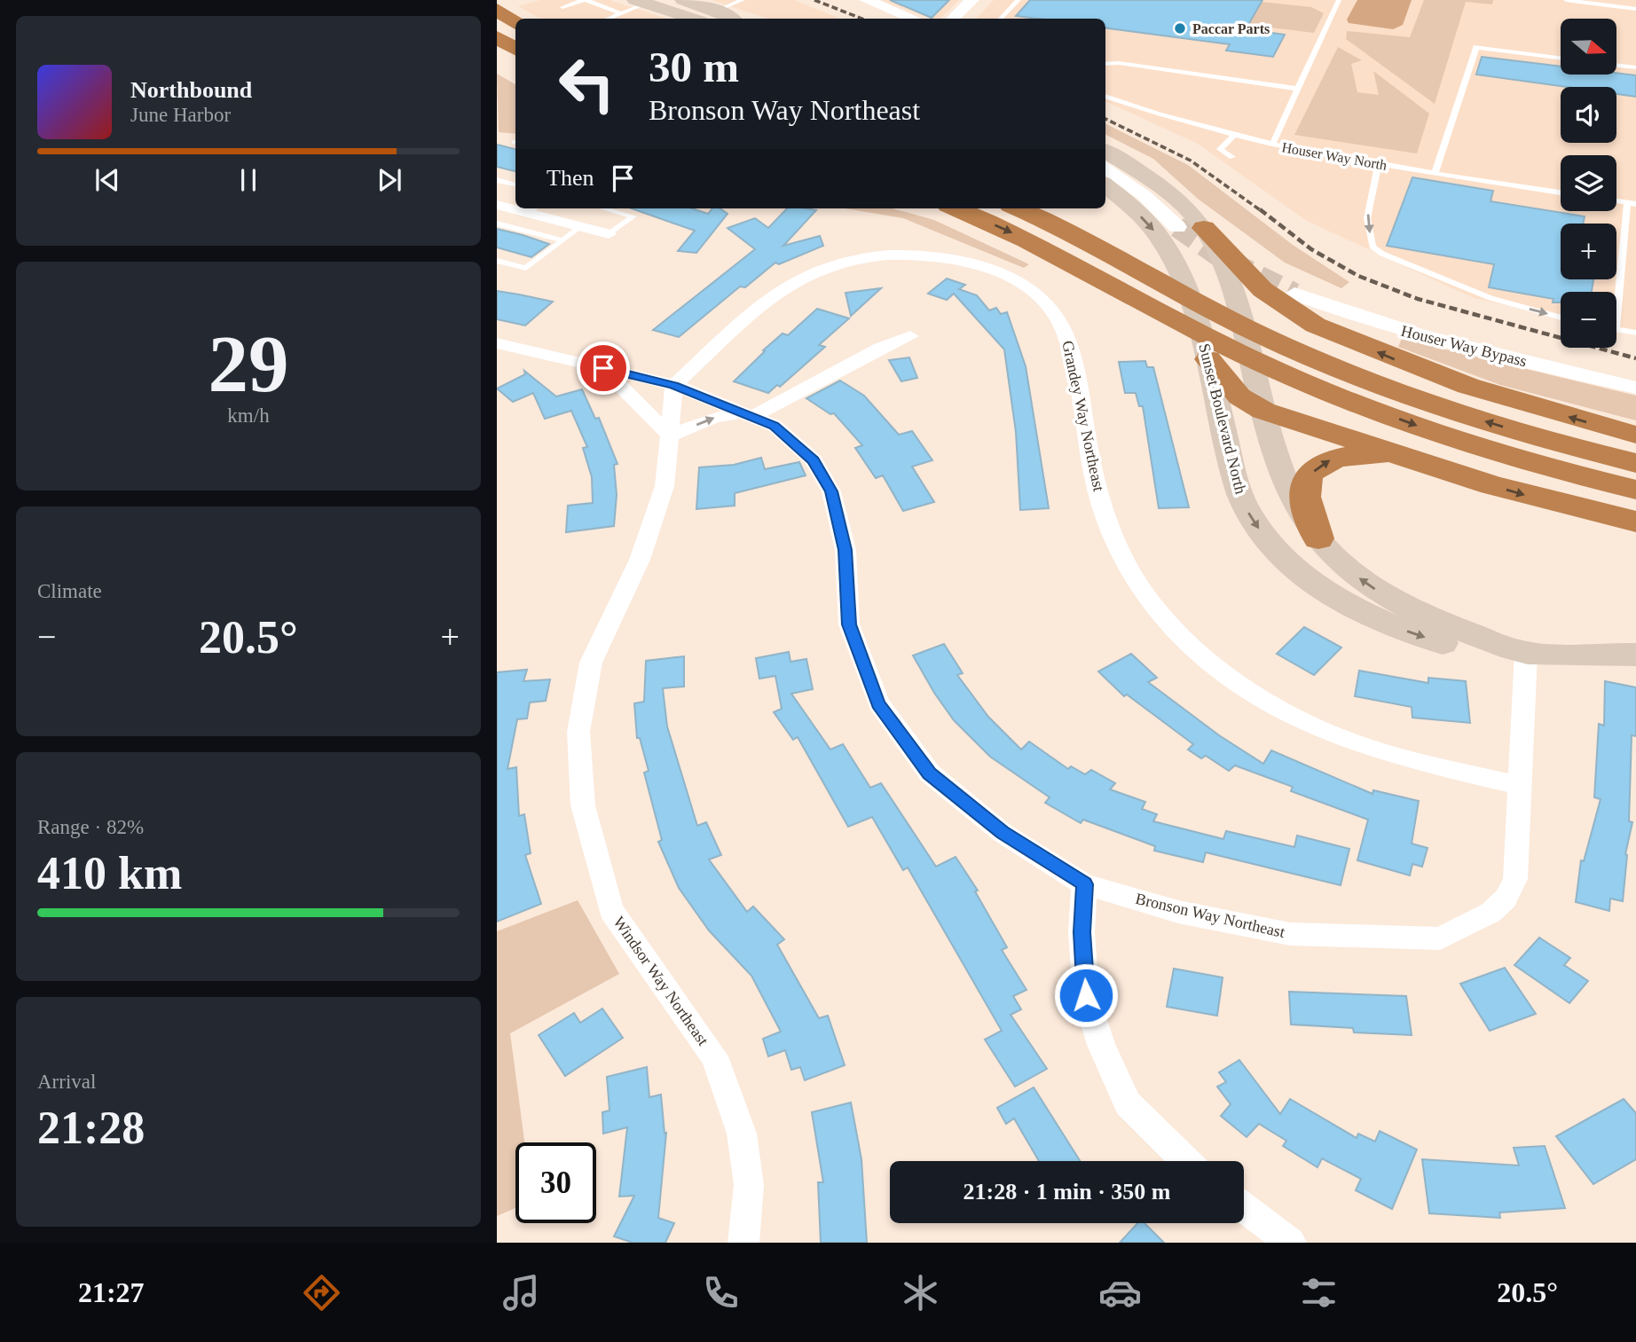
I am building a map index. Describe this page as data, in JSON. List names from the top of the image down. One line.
{"streets":{"main road":["Sunset Boulevard North"],"street":["Houser Way Bypass","Grandey Way Northeast","Bronson Way Northeast","Windsor Way Northeast"],"lane":["Houser Way North"]},"crossings":[["Grandey Way Northeast","Bronson Way Northeast"],["Grandey Way Northeast","Windsor Way Northeast"],["Sunset Boulevard North","Bronson Way Northeast"],["Bronson Way Northeast","Windsor Way Northeast"]],"places":["Paccar Parts"],"north":"right","page":{"map_buttons":["+","−"],"turn":["30 m","Bronson Way Northeast"],"song":["Northbound","June Harbor"],"then":"Then","tile":[["29","km/h"],"Climate",["Range · 82%","410 km"],["Arrival","21:28"]],"heat":["−","20.5°","+"],"limit":"30","trip":"21:28 · 1 min · 350 m","tabs":["21:27","20.5°"]}}
